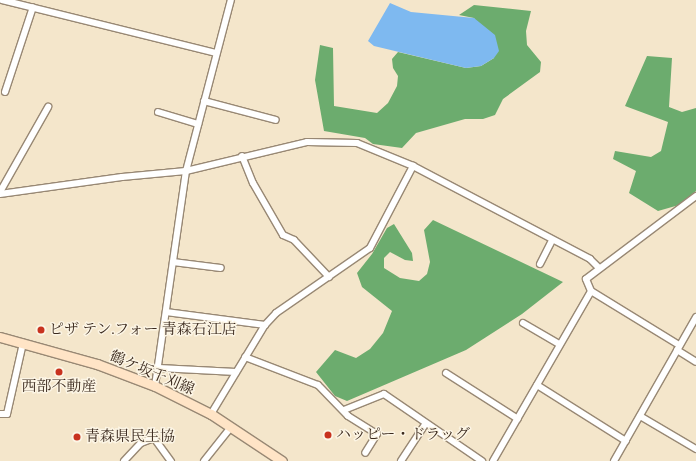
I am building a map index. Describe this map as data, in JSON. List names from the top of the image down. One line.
{"streets":{"main road":["鶴ケ坂千刈線"]},"places":["ピザ テン.フォー 青森石江店","西部不動産","ハッピー・ドラッグ","青森県民生協"]}
